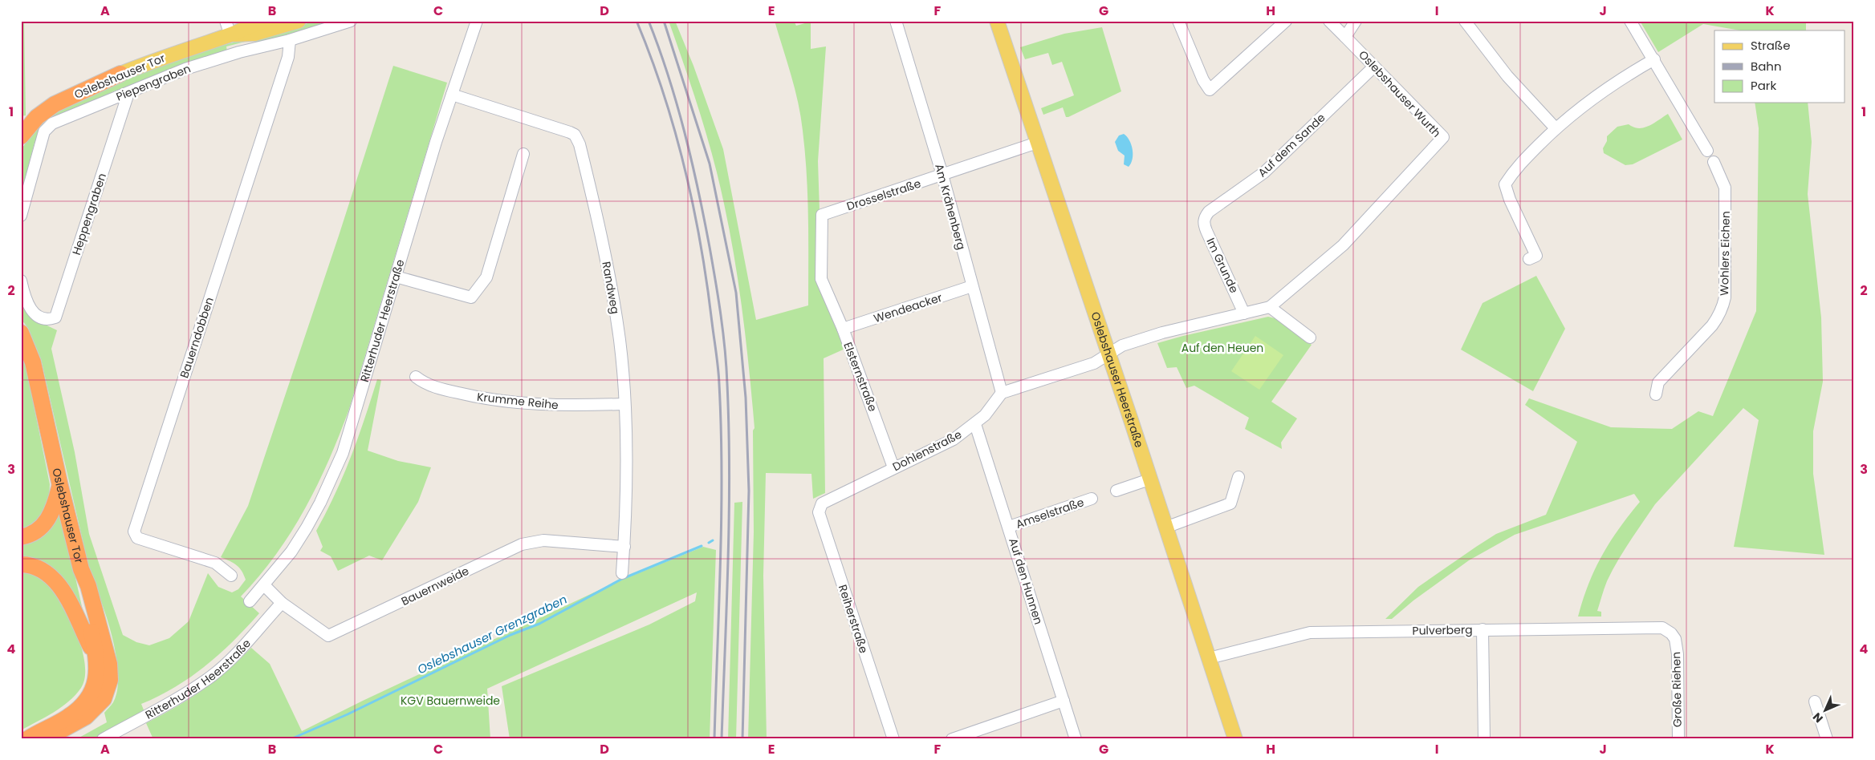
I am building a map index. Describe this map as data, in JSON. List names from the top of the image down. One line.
{"streets":{"highway":["Oslebshauser Tor"],"main road":["Oslebshauser Heerstraße"],"street":["Piepengraben","Oslebshauser Wurth","Auf dem Sande","Drosselstraße","Am Krähenberg","Heppengraben","Wohlers Eichen","Im Grunde","Randweg","Wendeacker","Ritterhuder Heerstraße","Bauerndobben","Elsternstraße","Krumme Reihe","Dohlenstraße","Amselstraße","Auf den Hunnen","Bauernweide","Reiherstraße","Pulverberg","Große Riehen"]},"crossings":[["Piepengraben","Heppengraben"],["Piepengraben","Bauerndobben"],["Oslebshauser Wurth","Auf dem Sande"],["Auf dem Sande","Im Grunde"],["Drosselstraße","Am Krähenberg"],["Drosselstraße","Elsternstraße"],["Drosselstraße","Oslebshauser Heerstraße"],["Am Krähenberg","Wendeacker"],["Am Krähenberg","Dohlenstraße"],["Randweg","Ritterhuder Heerstraße"],["Randweg","Krumme Reihe"],["Randweg","Bauernweide"],["Wendeacker","Elsternstraße"],["Ritterhuder Heerstraße","Bauernweide"],["Elsternstraße","Dohlenstraße"],["Oslebshauser Heerstraße","Pulverberg"],["Dohlenstraße","Auf den Hunnen"],["Dohlenstraße","Reiherstraße"],["Amselstraße","Auf den Hunnen"],["Pulverberg","Große Riehen"]],"water":["Oslebshauser Grenzgraben"],"parks":["Auf den Heuen","KGV Bauernweide"],"legend":["Straße","Bahn","Park"],"north":"bottom left","grid":{"columns":["A","B","C","D","E","F","G","H","I","J","K"],"rows":["1","2","3","4"]}}
